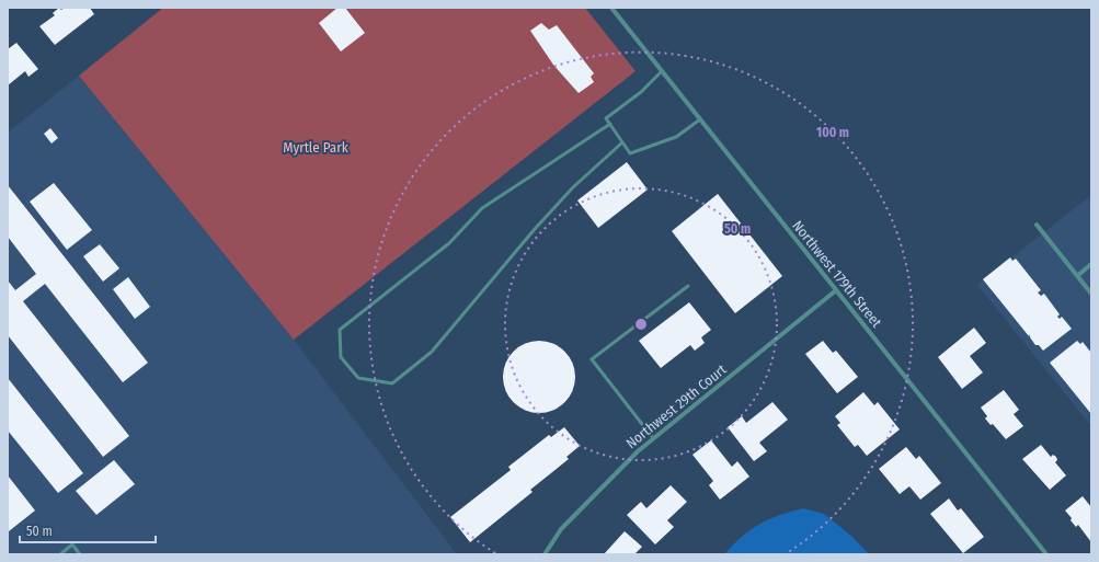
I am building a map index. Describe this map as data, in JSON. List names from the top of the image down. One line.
{"streets":{"street":["Northwest 179th Street","Northwest 29th Court"]},"crossings":[["Northwest 179th Street","Northwest 29th Court"]],"parks":["Myrtle Park"],"scale_bar":"50 m","rings":["100 m","50 m"]}
